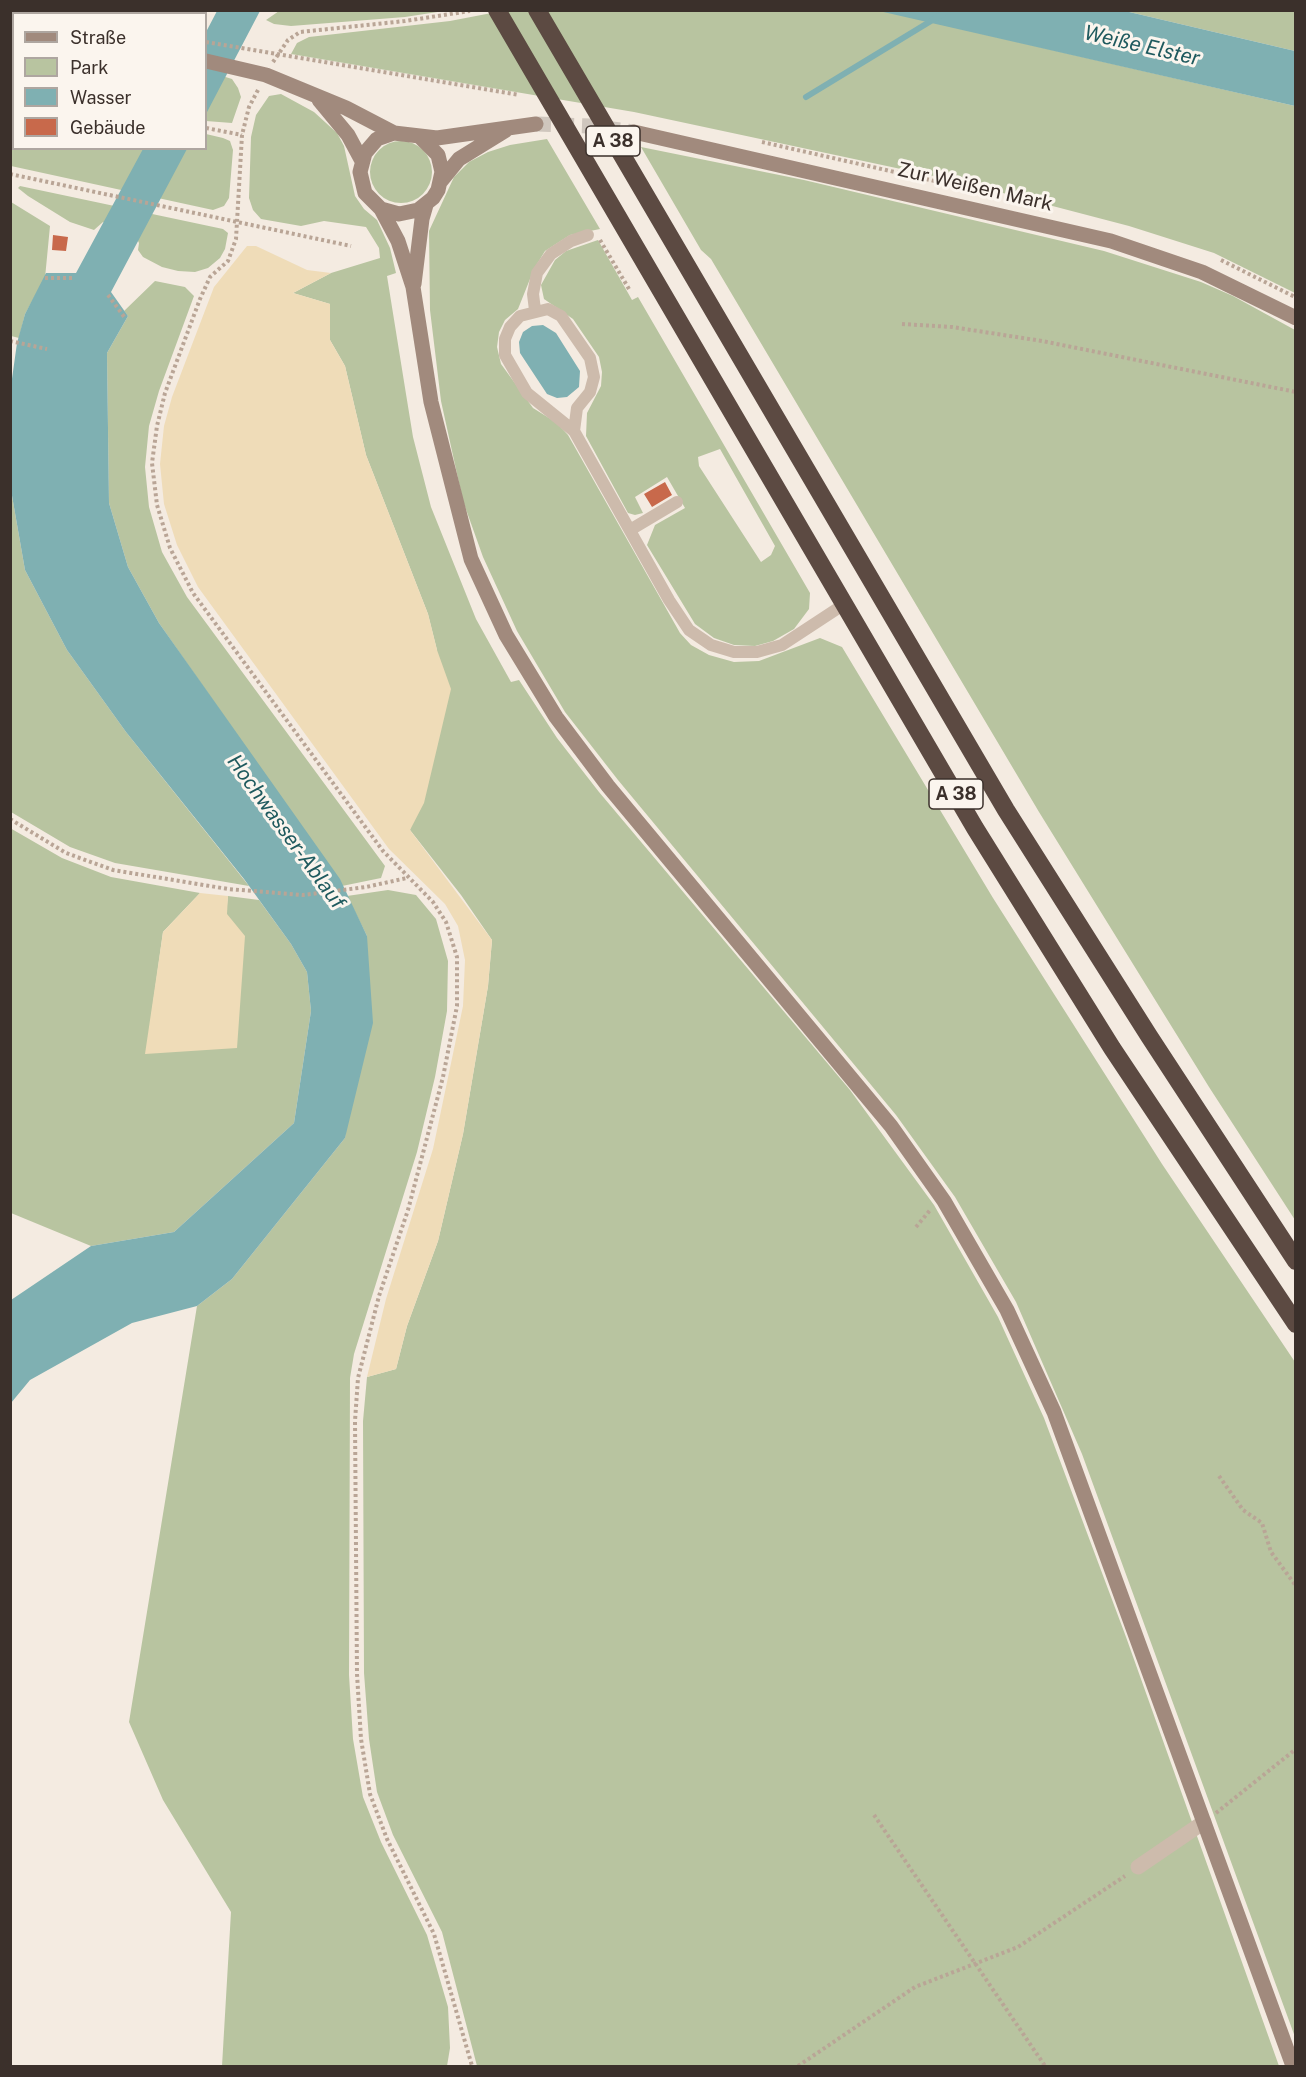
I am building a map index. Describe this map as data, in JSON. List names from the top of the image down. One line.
{"streets":{"highway":["A 38"],"main road":["Zur Weißen Mark"]},"water":["Weiße Elster","Hochwasser-Ablauf"],"legend":["Straße","Park","Wasser","Gebäude"]}
